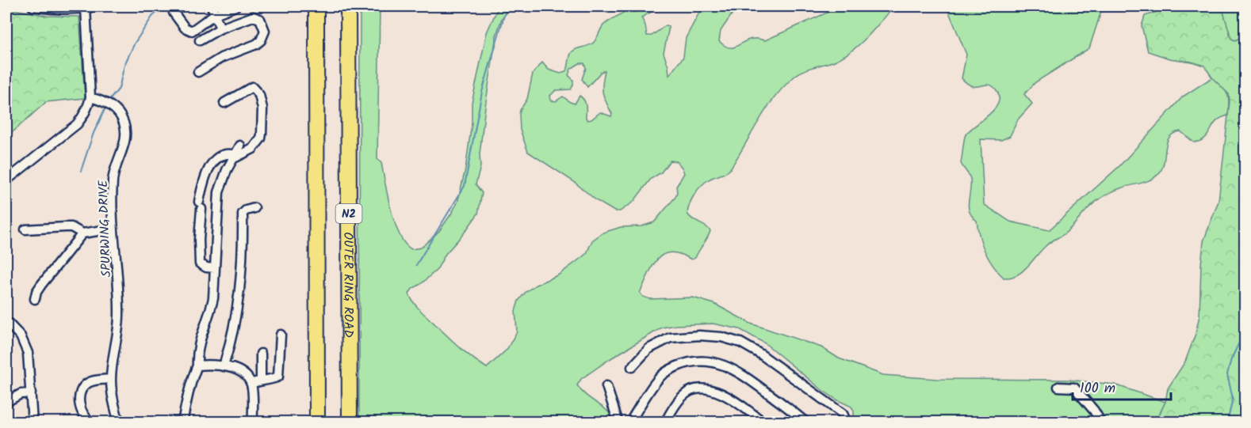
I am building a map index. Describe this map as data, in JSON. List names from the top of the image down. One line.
{"streets":{"highway":["N2","OUTER RING ROAD"],"street":["SPURWING DRIVE"]},"scale_bar":"100 m"}
